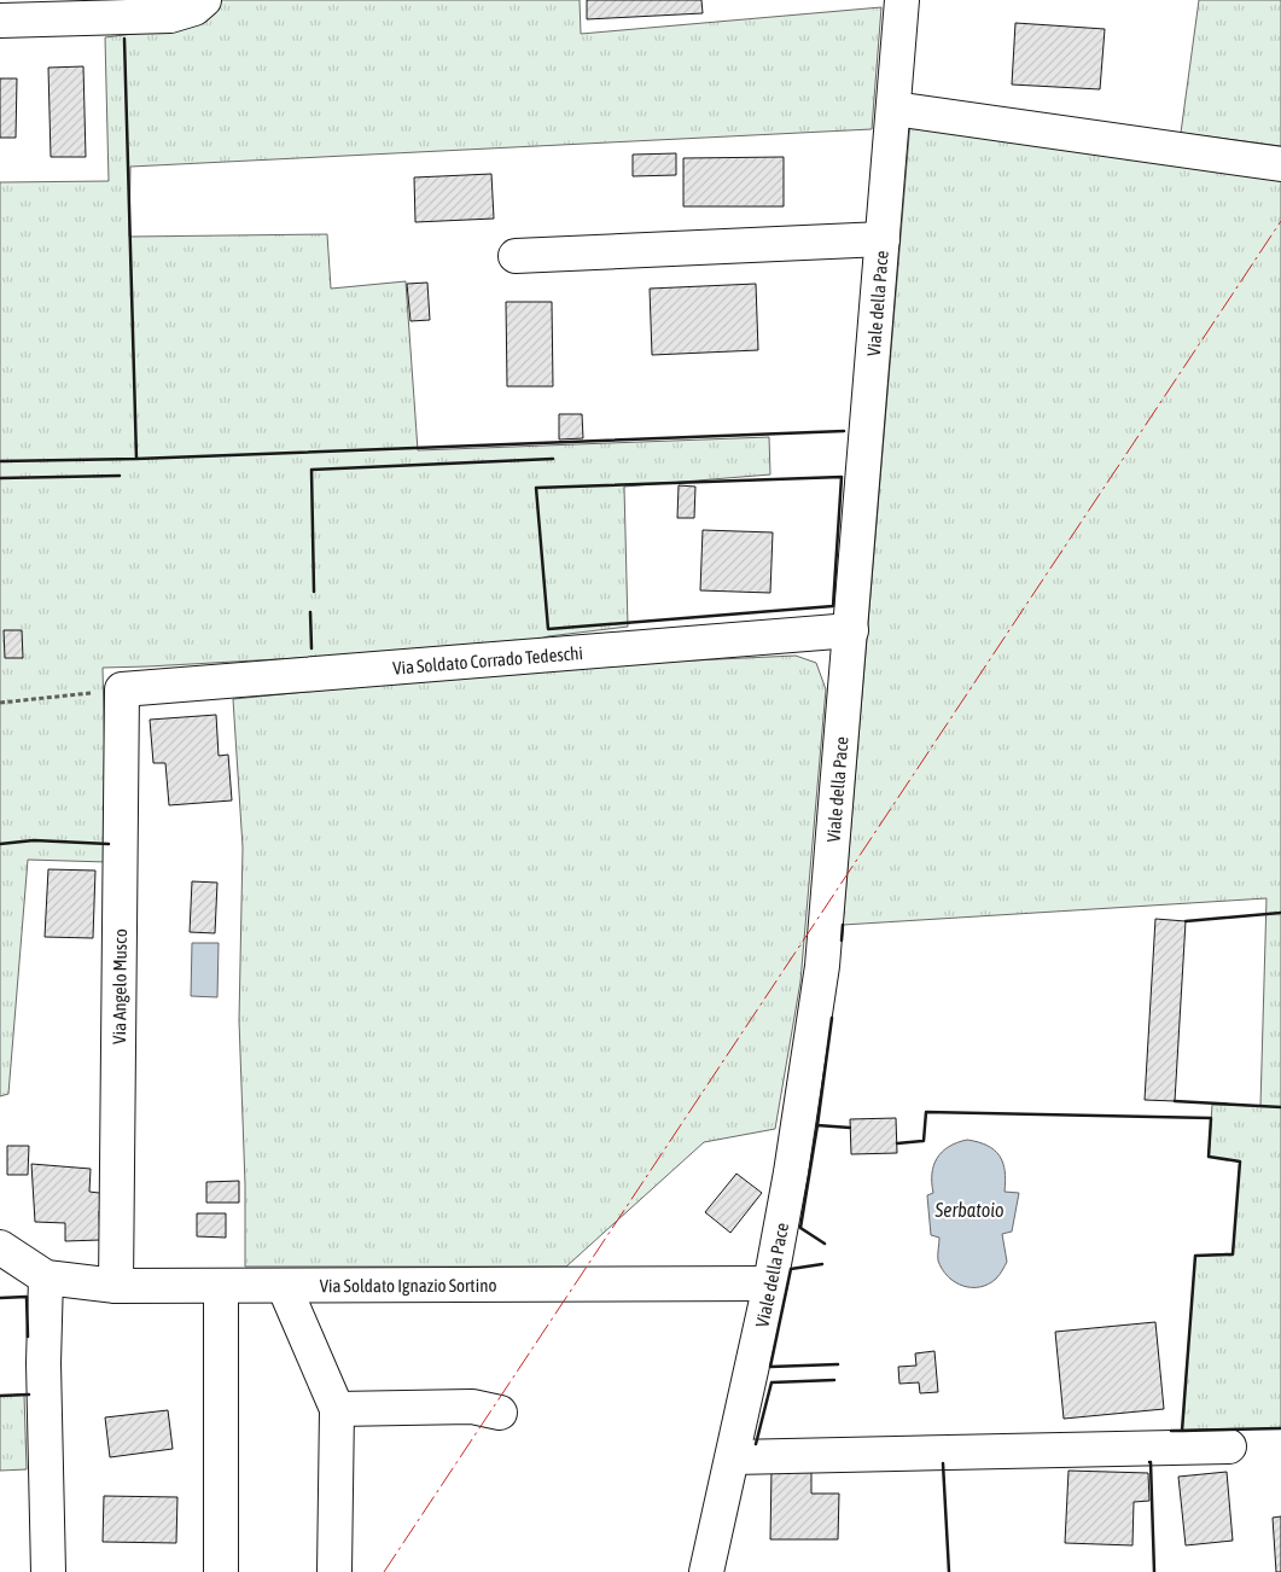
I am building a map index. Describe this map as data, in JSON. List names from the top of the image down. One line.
{"streets":{"street":["Viale della Pace","Via Soldato Corrado Tedeschi","Via Angelo Musco","Via Soldato Ignazio Sortino"]},"crossings":[["Viale della Pace","Via Soldato Corrado Tedeschi"],["Viale della Pace","Via Soldato Ignazio Sortino"],["Via Soldato Corrado Tedeschi","Via Angelo Musco"],["Via Angelo Musco","Via Soldato Ignazio Sortino"]],"water":["Serbatoio"]}
